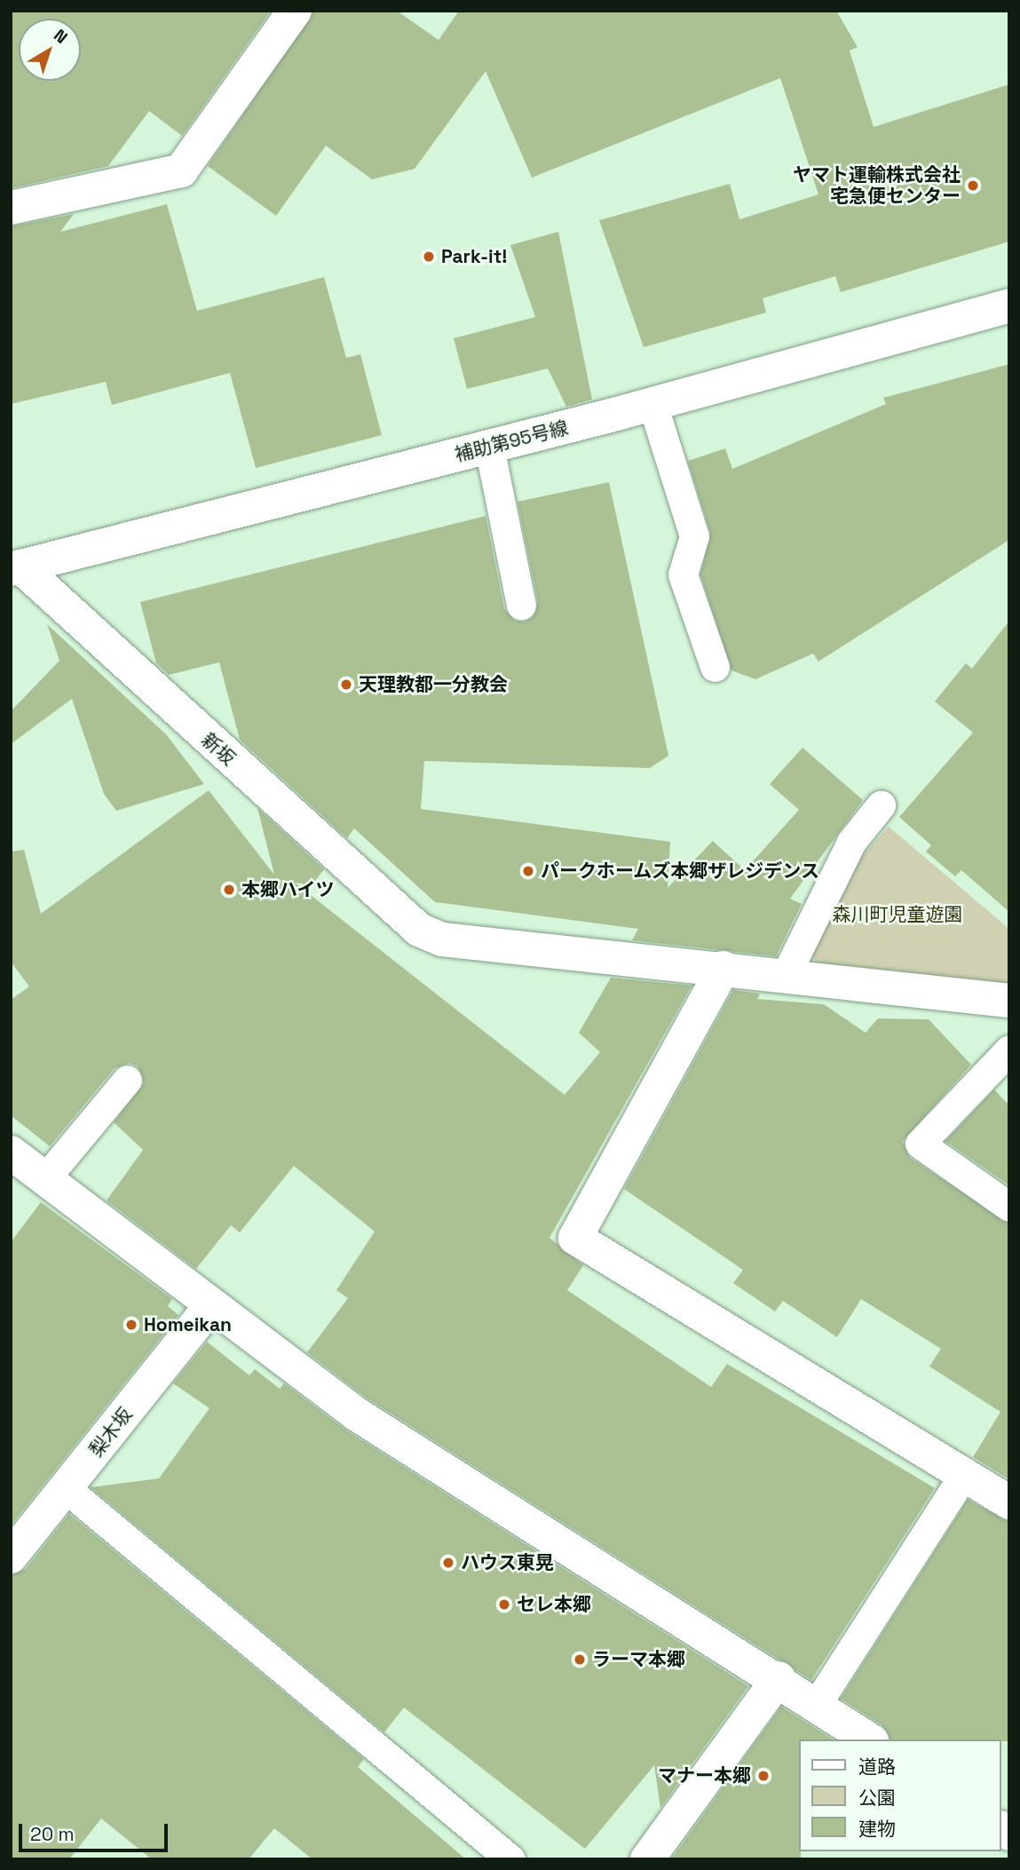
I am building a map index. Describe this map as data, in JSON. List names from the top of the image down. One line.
{"streets":{"street":["補助第95号線","新坂","梨木坂"]},"crossings":[["補助第95号線","新坂"]],"parks":["森川町児童遊園"],"places":["ヤマト運輸株式会社 宅急便センター","Park-it!","天理教都一分教会","パークホームズ本郷ザレジデンス","本郷ハイツ","Homeikan","ハウス東晃","セレ本郷","ラーマ本郷","マナー本郷"],"legend":["道路","公園","建物"],"scale_bar":"20 m","north":"top right"}
